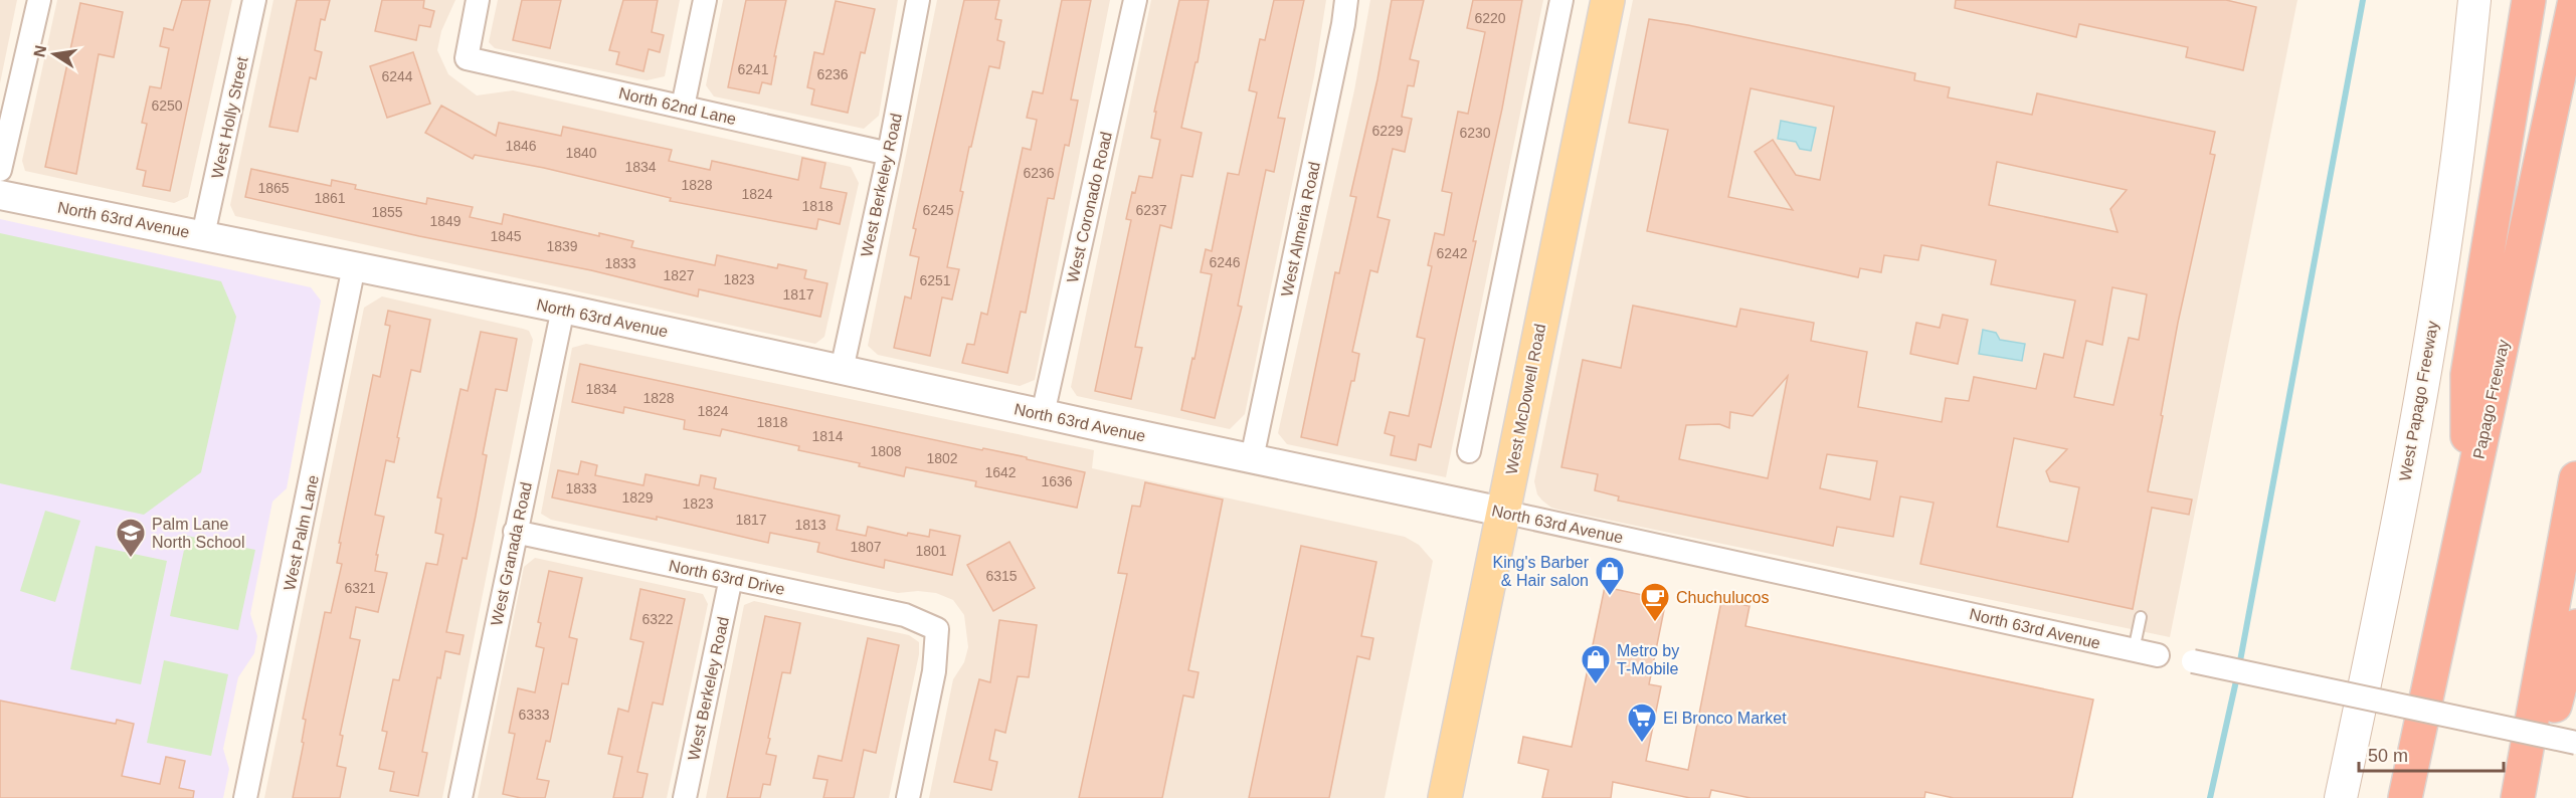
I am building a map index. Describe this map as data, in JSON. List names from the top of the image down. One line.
{"streets":{"highway":["Papago Freeway"],"main road":["West McDowell Road","West Papago Freeway"],"street":["North 62nd Lane","West Holly Street","West Berkeley Road","West Coronado Road","North 63rd Avenue","West Almeria Road","West Palm Lane","West Granada Road","North 63rd Drive"]},"crossings":[["North 62nd Lane","West Berkeley Road"],["West Holly Street","North 63rd Avenue"],["West Berkeley Road","North 63rd Avenue"],["West Berkeley Road","North 63rd Drive"],["West Coronado Road","North 63rd Avenue"],["North 63rd Avenue","West Almeria Road"],["North 63rd Avenue","West McDowell Road"],["North 63rd Avenue","West Palm Lane"],["North 63rd Avenue","West Granada Road"],["West Granada Road","North 63rd Drive"]],"places":{"school or university":["Palm Lane North School"],"shop":["King's Barber & Hair salon","Metro by T-Mobile"],"cafe":["Chuchulucos"],"supermarket":["El Bronco Market"]},"house_numbers":["6220","6241","6236","6244","6250","6229","6230","1846","1840","1834","6236","1828","1865","1824","1861","1818","6245","6237","1855","1849","1845","1839","6242","6246","1833","1827","1823","6251","1817","1834","1828","1824","1818","1814","1808","1802","1642","1636","1833","1829","1823","1817","1813","1807","1801","6315","6321","6322","6333"],"scale_bar":"50 m","north":"left"}
